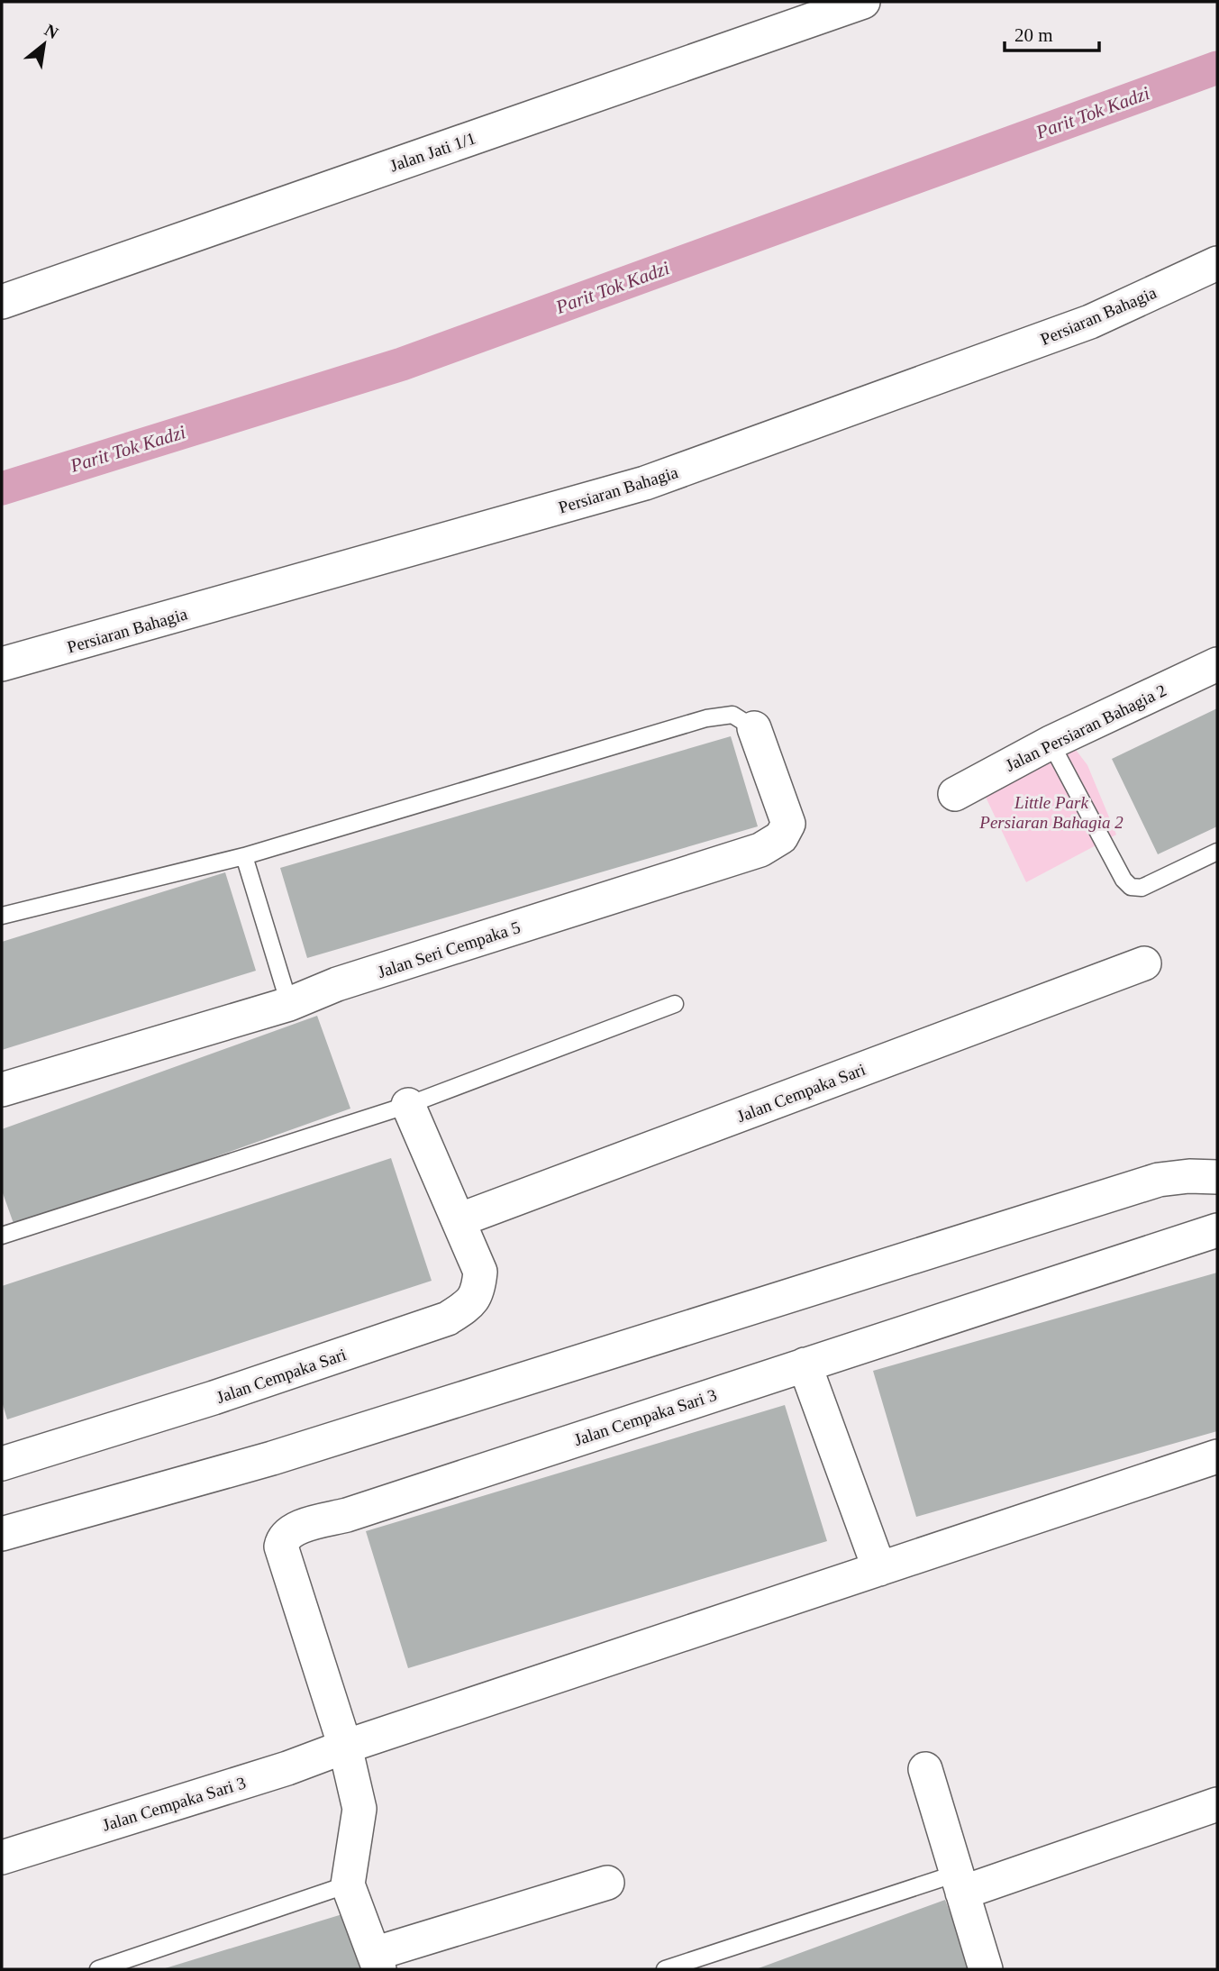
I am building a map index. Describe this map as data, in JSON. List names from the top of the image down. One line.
{"streets":{"street":["Jalan Jati 1/1","Persiaran Bahagia","Jalan Persiaran Bahagia 2","Jalan Seri Cempaka 5","Jalan Cempaka Sari","Jalan Cempaka Sari 3"]},"water":["Parit Tok Kadzi"],"parks":["Little Park Persiaran Bahagia 2"],"scale_bar":"20 m","north":"top right"}
